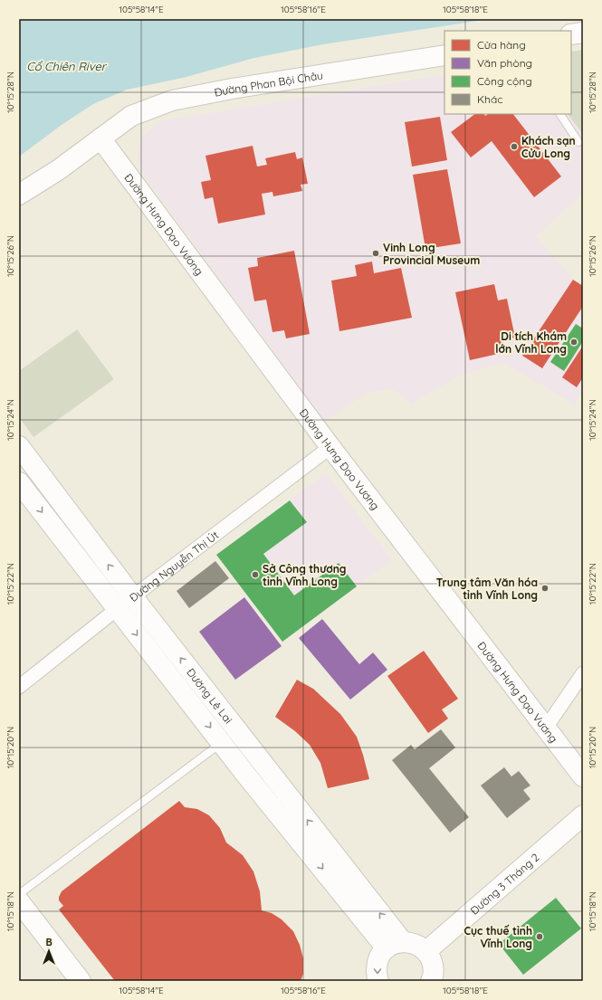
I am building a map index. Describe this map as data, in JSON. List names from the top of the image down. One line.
{"streets":{"street":["Đường Phan Bội Châu","Đường Hưng Đạo Vương","Đường Nguyễn Thị Út","Đường Lê Lai","Đường 3 Tháng 2"]},"crossings":[["Đường Phan Bội Châu","Đường Hưng Đạo Vương"],["Đường Hưng Đạo Vương","Đường Nguyễn Thị Út"],["Đường Nguyễn Thị Út","Đường Lê Lai"]],"water":["Cổ Chiên River"],"places":["Khách sạn Cửu Long","Vinh Long Provincial Museum","Di tích Khám lớn Vĩnh Long","Sở Công thương tỉnh Vĩnh Long","Trung tâm Văn hóa tỉnh Vĩnh Long","Cục thuế tỉnh Vĩnh Long"],"legend":["Cửa hàng","Văn phòng","Công cộng","Khác"],"north":"top","coordinates":["105°58'14\"E","105°58'16\"E","105°58'18\"E","10°15'28\"N","10°15'26\"N","10°15'24\"N","10°15'22\"N","10°15'20\"N","10°15'18\"N"]}
